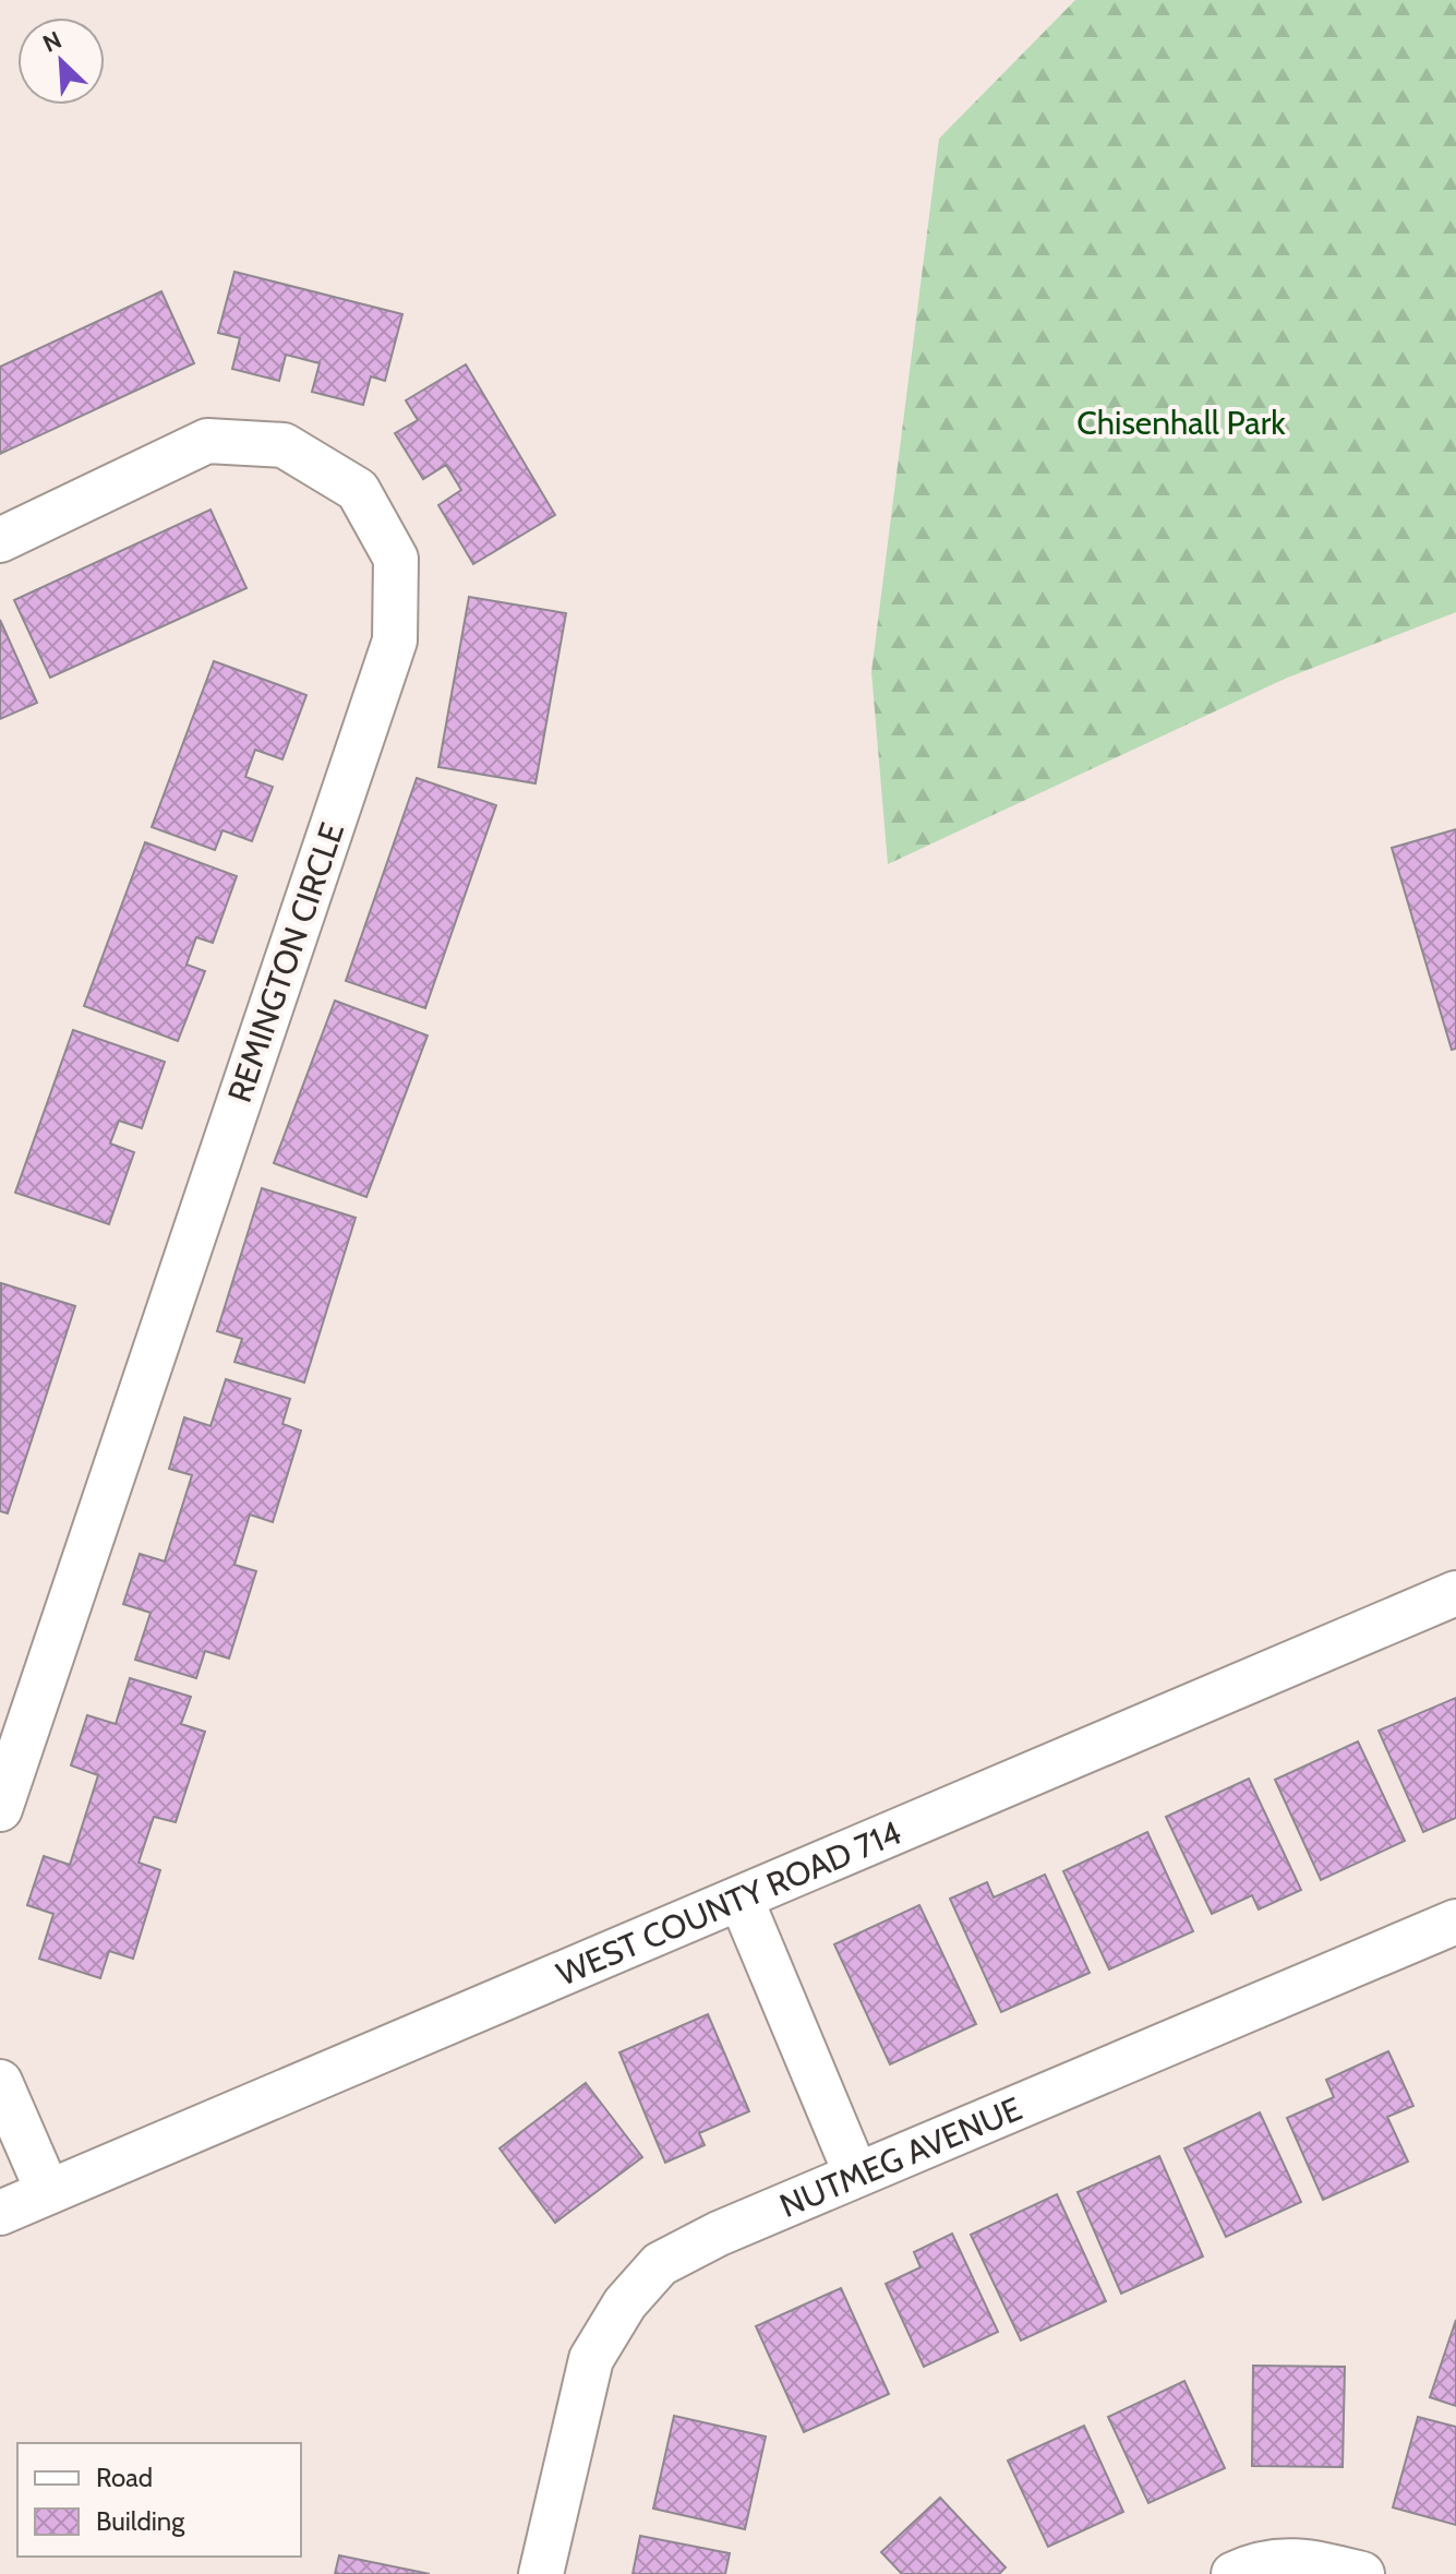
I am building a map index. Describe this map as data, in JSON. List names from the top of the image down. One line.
{"streets":{"street":["REMINGTON CIRCLE","WEST COUNTY ROAD 714","NUTMEG AVENUE"]},"parks":["Chisenhall Park"],"legend":["Road","Building"],"north":"top left"}
